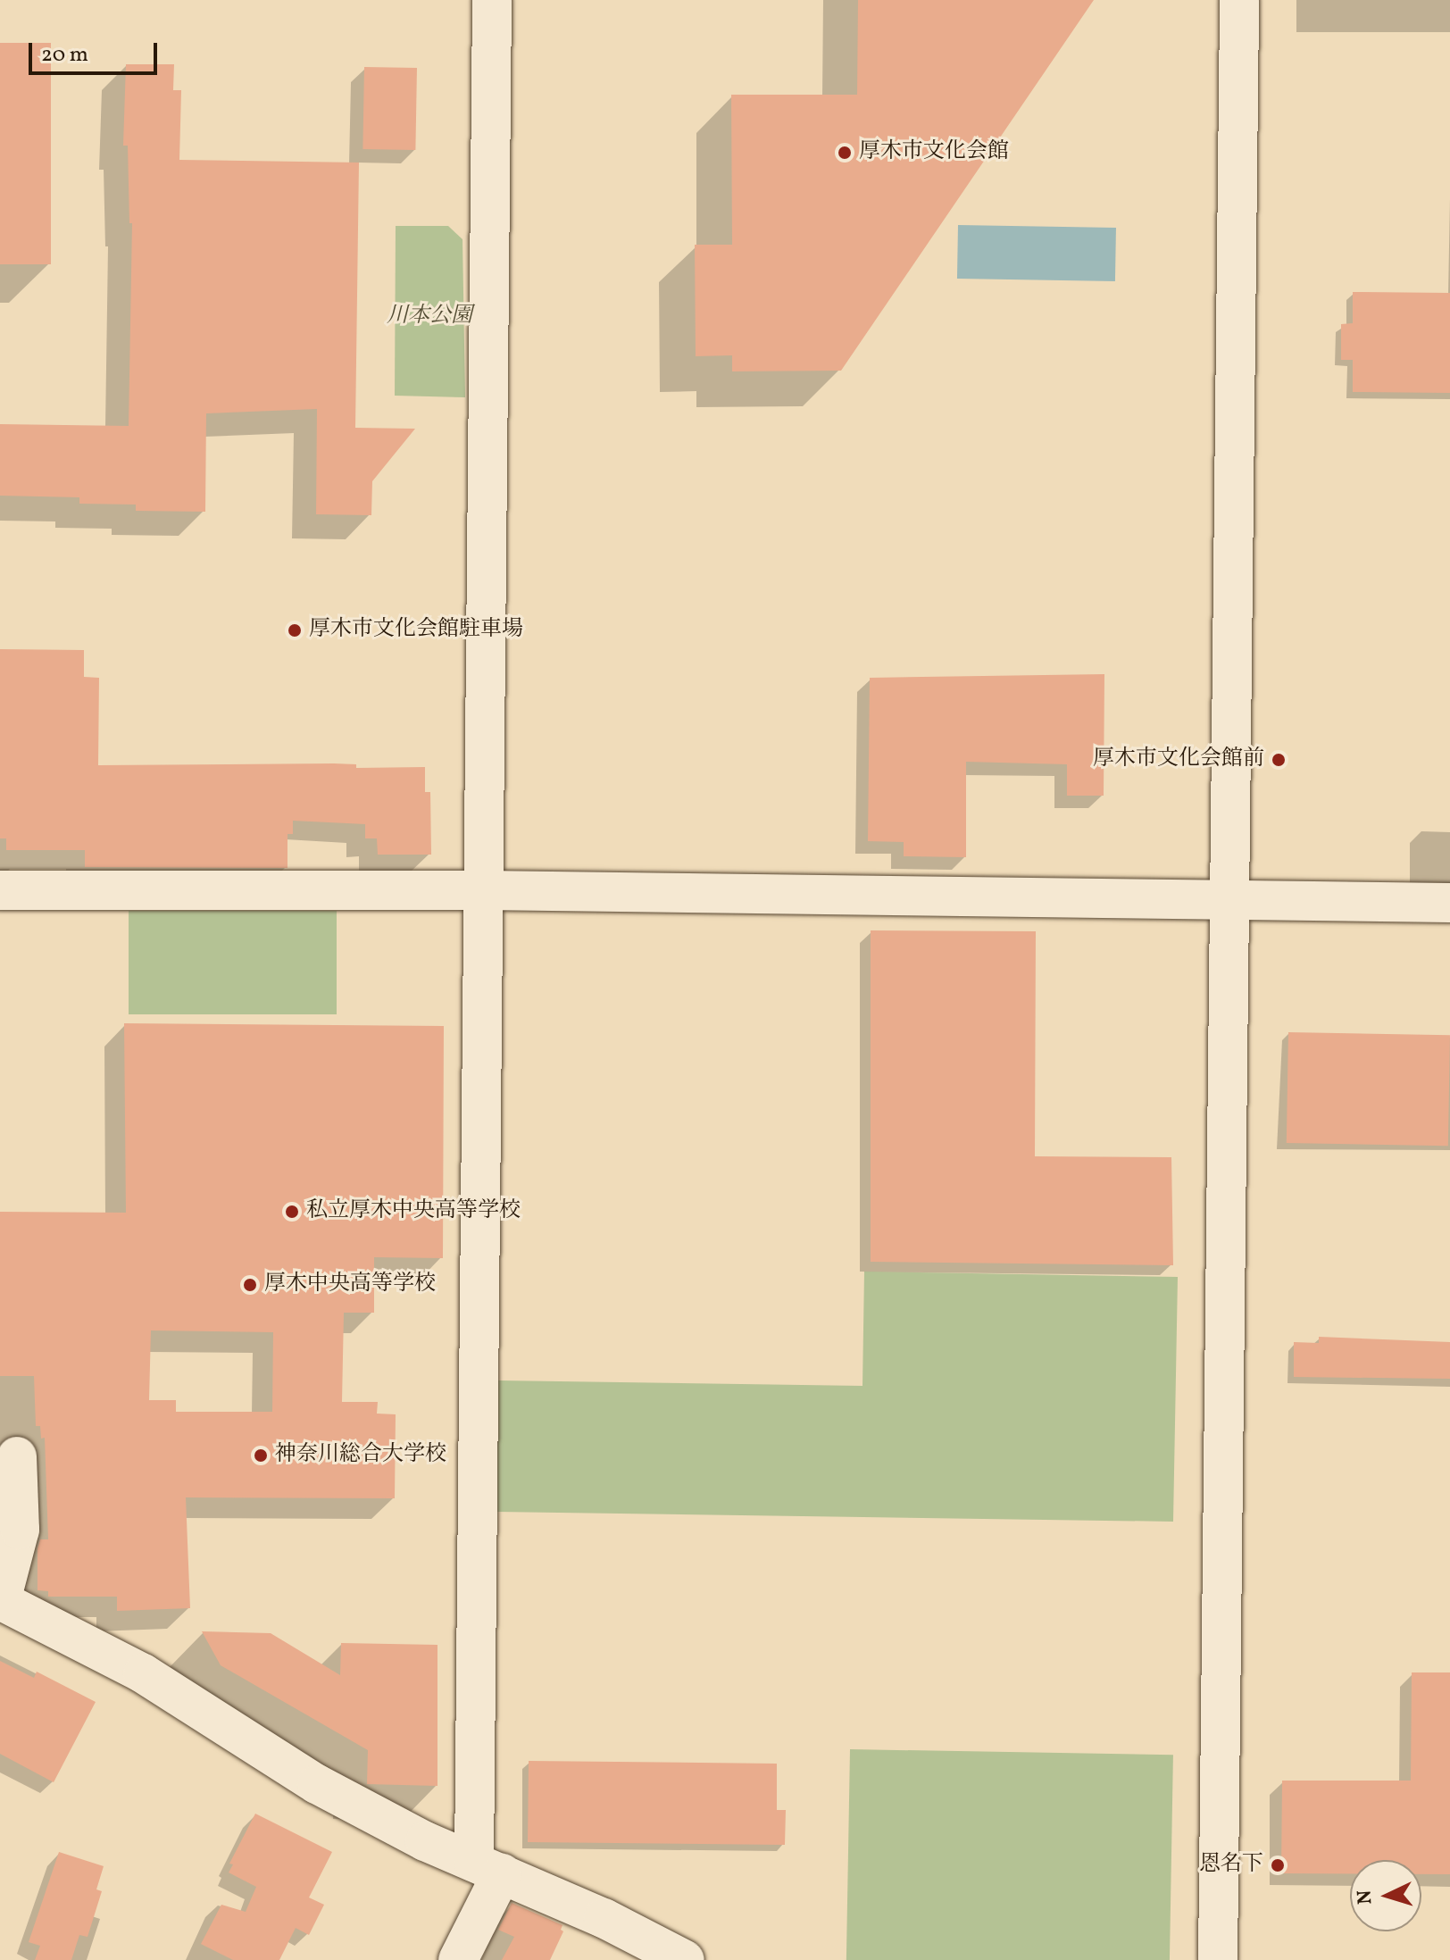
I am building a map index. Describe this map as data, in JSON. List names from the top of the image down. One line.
{"parks":["川本公園"],"places":["厚木市文化会館","厚木市文化会館駐車場","厚木市文化会館前","私立厚木中央高等学校","厚木中央高等学校","神奈川総合大学校","恩名下"],"scale_bar":"20 m","north":"left"}
